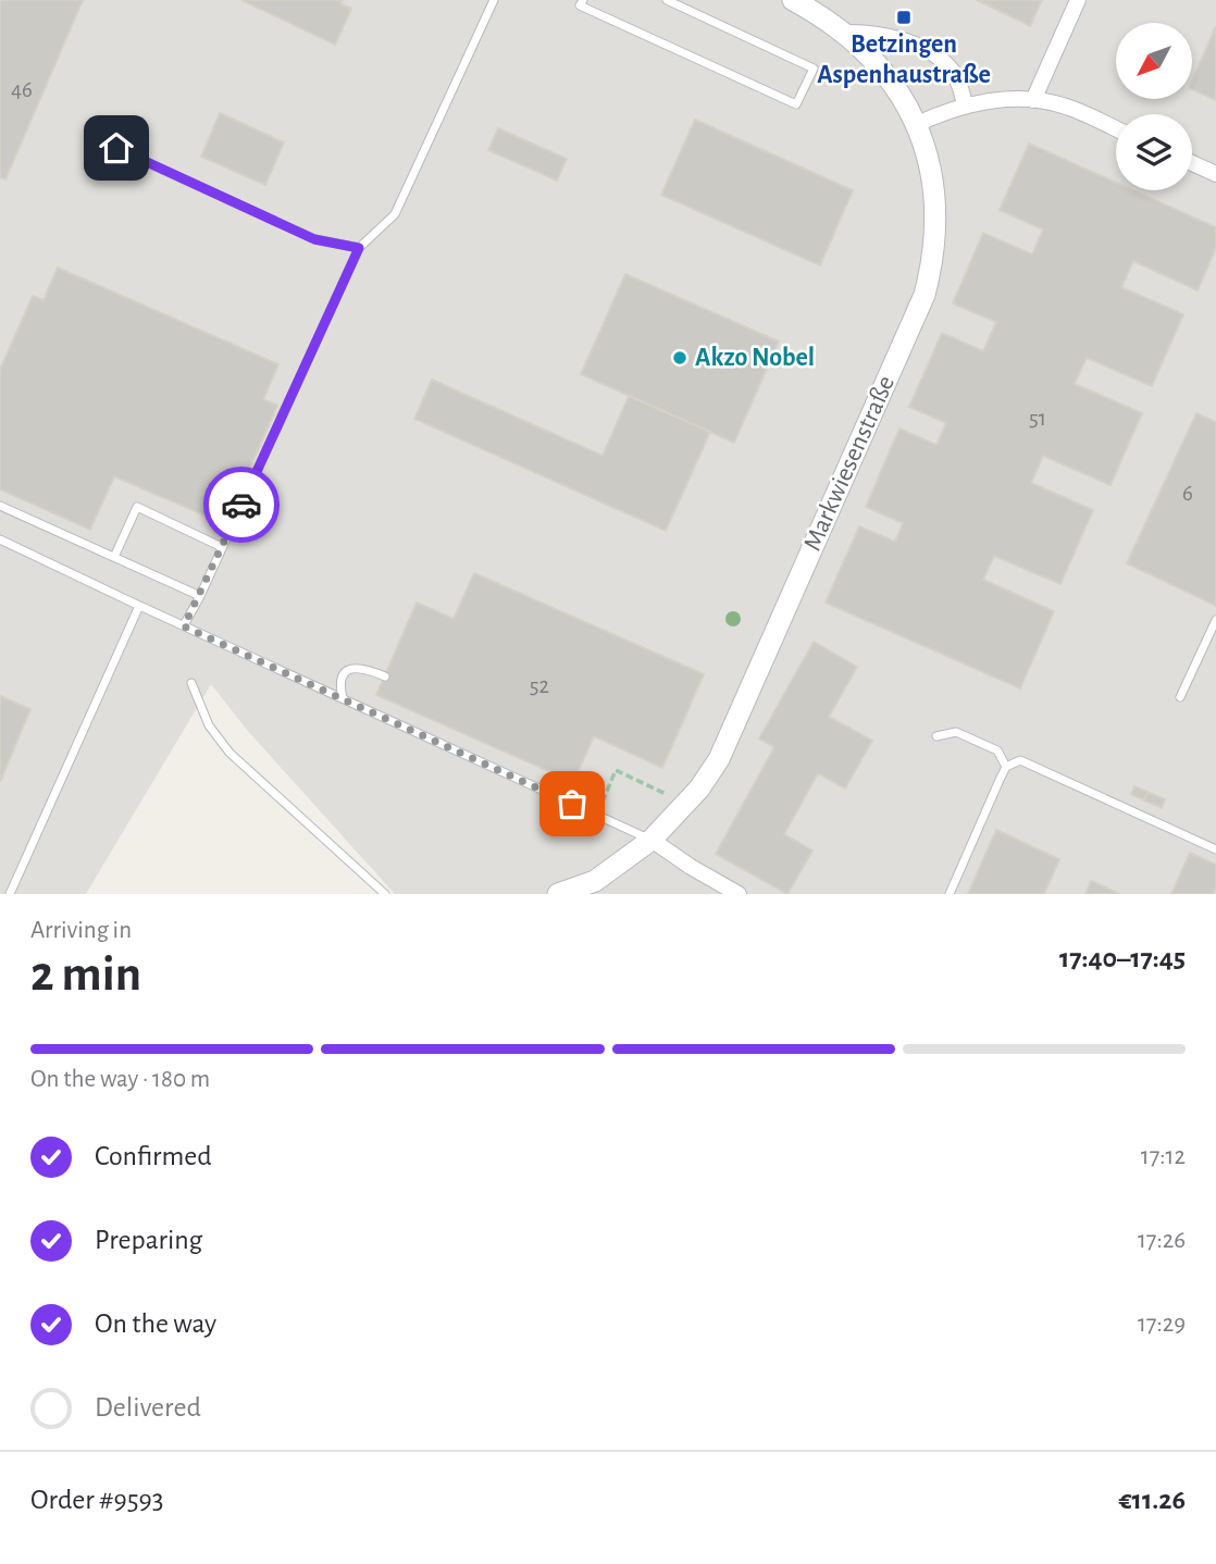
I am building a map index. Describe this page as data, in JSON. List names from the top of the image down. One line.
{"streets":{"street":["Markwiesenstraße"]},"places":{"transit":["Betzingen Aspenhaustraße"],"other":["Akzo Nobel"]},"house_numbers":["46","51","6","52"],"north":"bottom left","page":{"heading":["2 min","Arriving in","17:40–17:45"],"panel":["Order #9593","€11.26"],"bar":"On the way · 180 m","list":[["Confirmed","17:12"],["Preparing","17:26"],["On the way","17:29"],"Delivered"]}}
